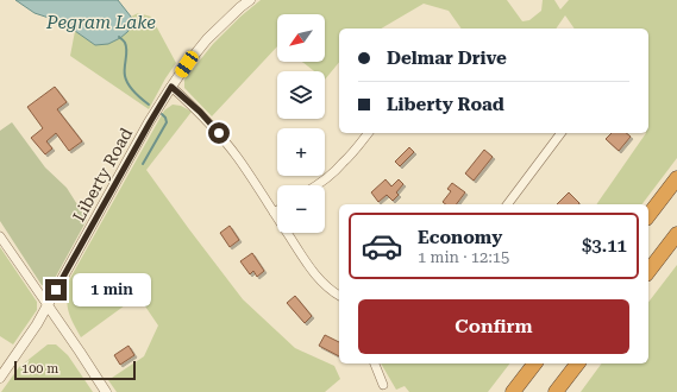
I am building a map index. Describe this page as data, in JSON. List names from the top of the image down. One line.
{"streets":{"street":["Liberty Road"]},"water":["Pegram Lake"],"scale_bar":"100 m","north":"bottom left","page":{"map_buttons":["+","−"],"banner":["Delmar Drive","Liberty Road"],"list":[{"name":"Economy","note":"1 min · 12:15","value":"$3.11"}],"bubble":"1 min","buttons":"Confirm","scale":"100 m"}}
